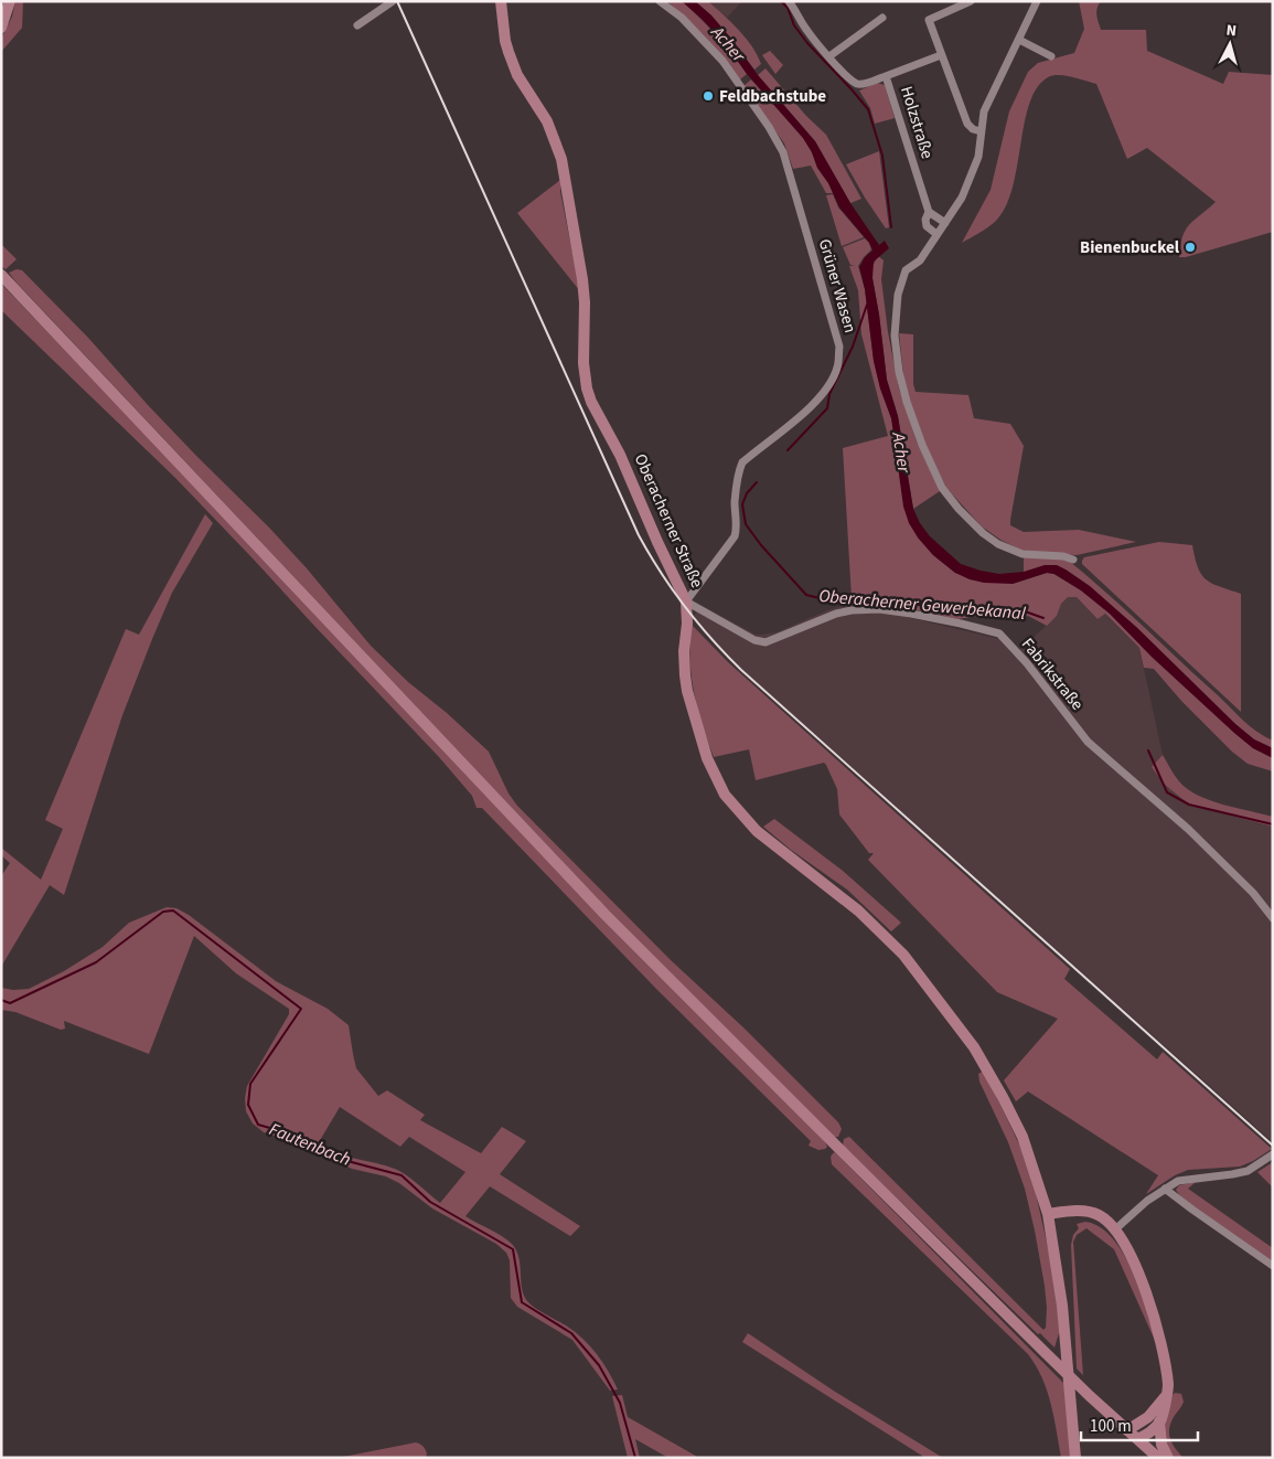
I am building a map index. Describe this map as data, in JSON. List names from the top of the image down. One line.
{"streets":{"main road":["Oberacherner Straße"],"street":["Holzstraße","Grüner Wasen","Fabrikstraße"]},"crossings":[["Grüner Wasen","Oberacherner Straße"],["Grüner Wasen","Fabrikstraße"],["Oberacherner Straße","Fabrikstraße"]],"water":["Acher","Oberacherner Gewerbekanal","Fautenbach"],"places":["Feldbachstube","Bienenbuckel"],"scale_bar":"100 m","north":"top"}
